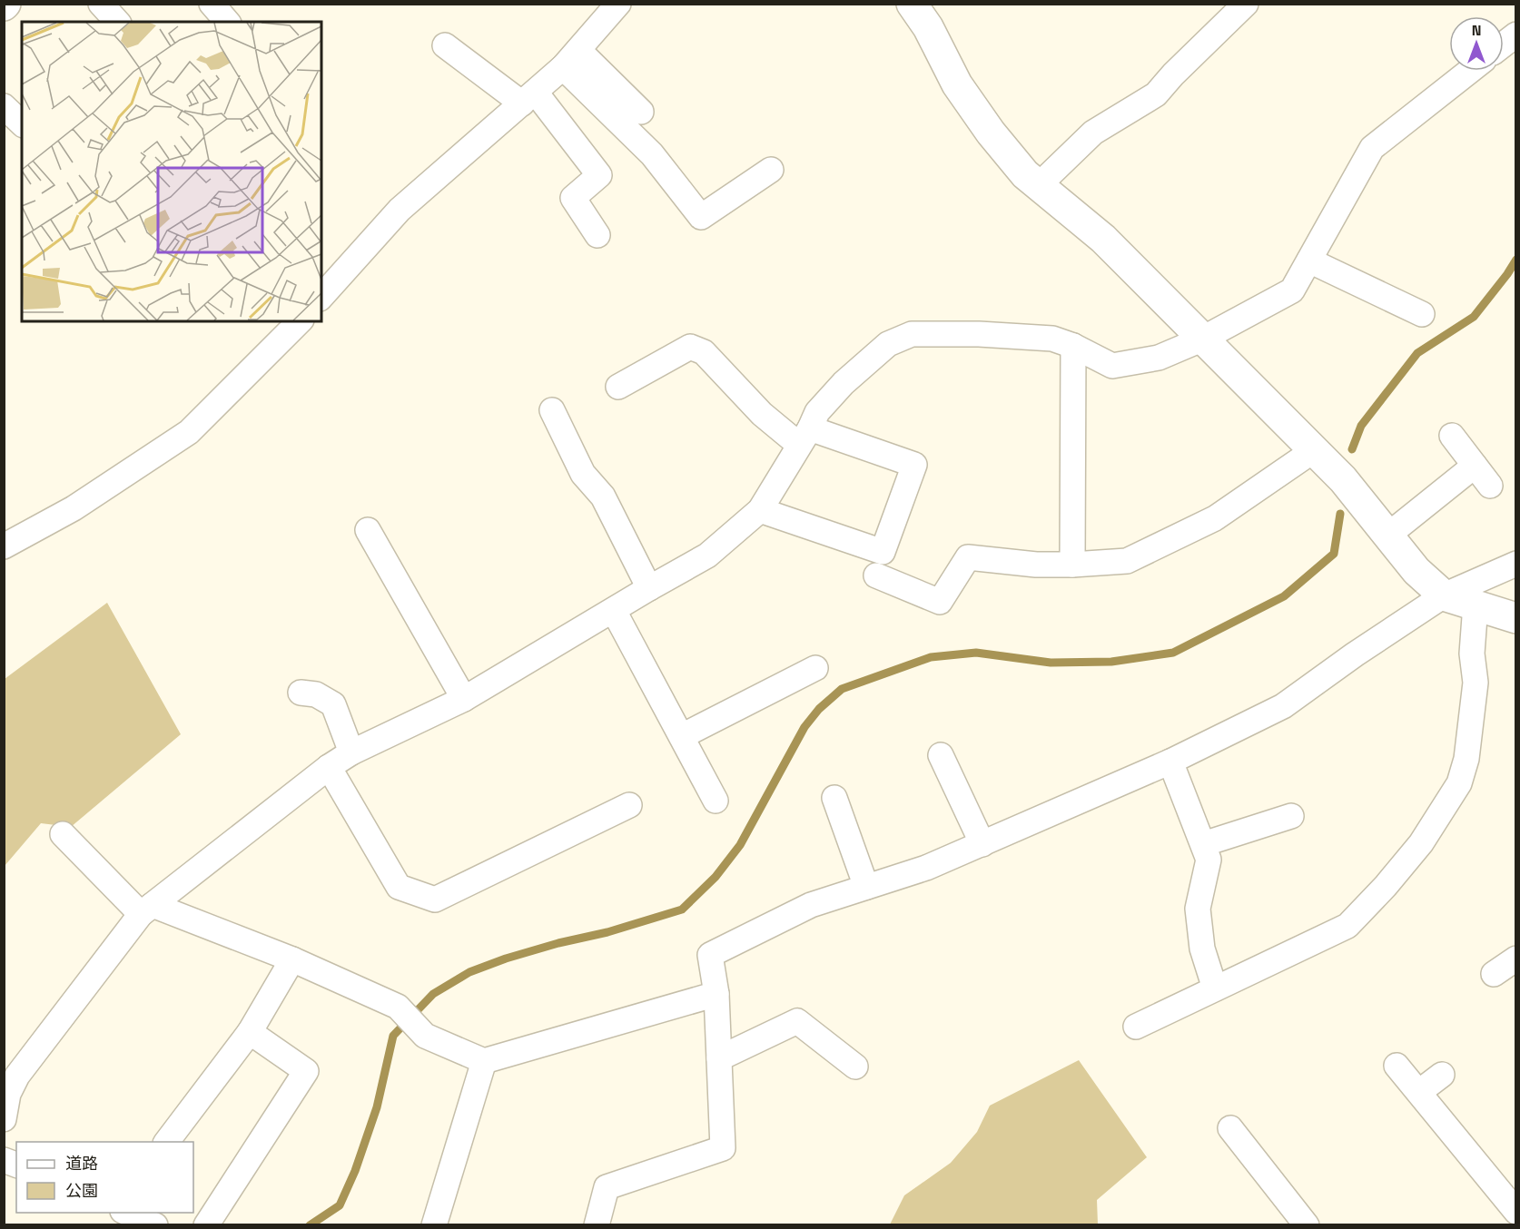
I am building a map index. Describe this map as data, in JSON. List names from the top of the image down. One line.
{"legend":["道路","公園"],"north":"top"}
